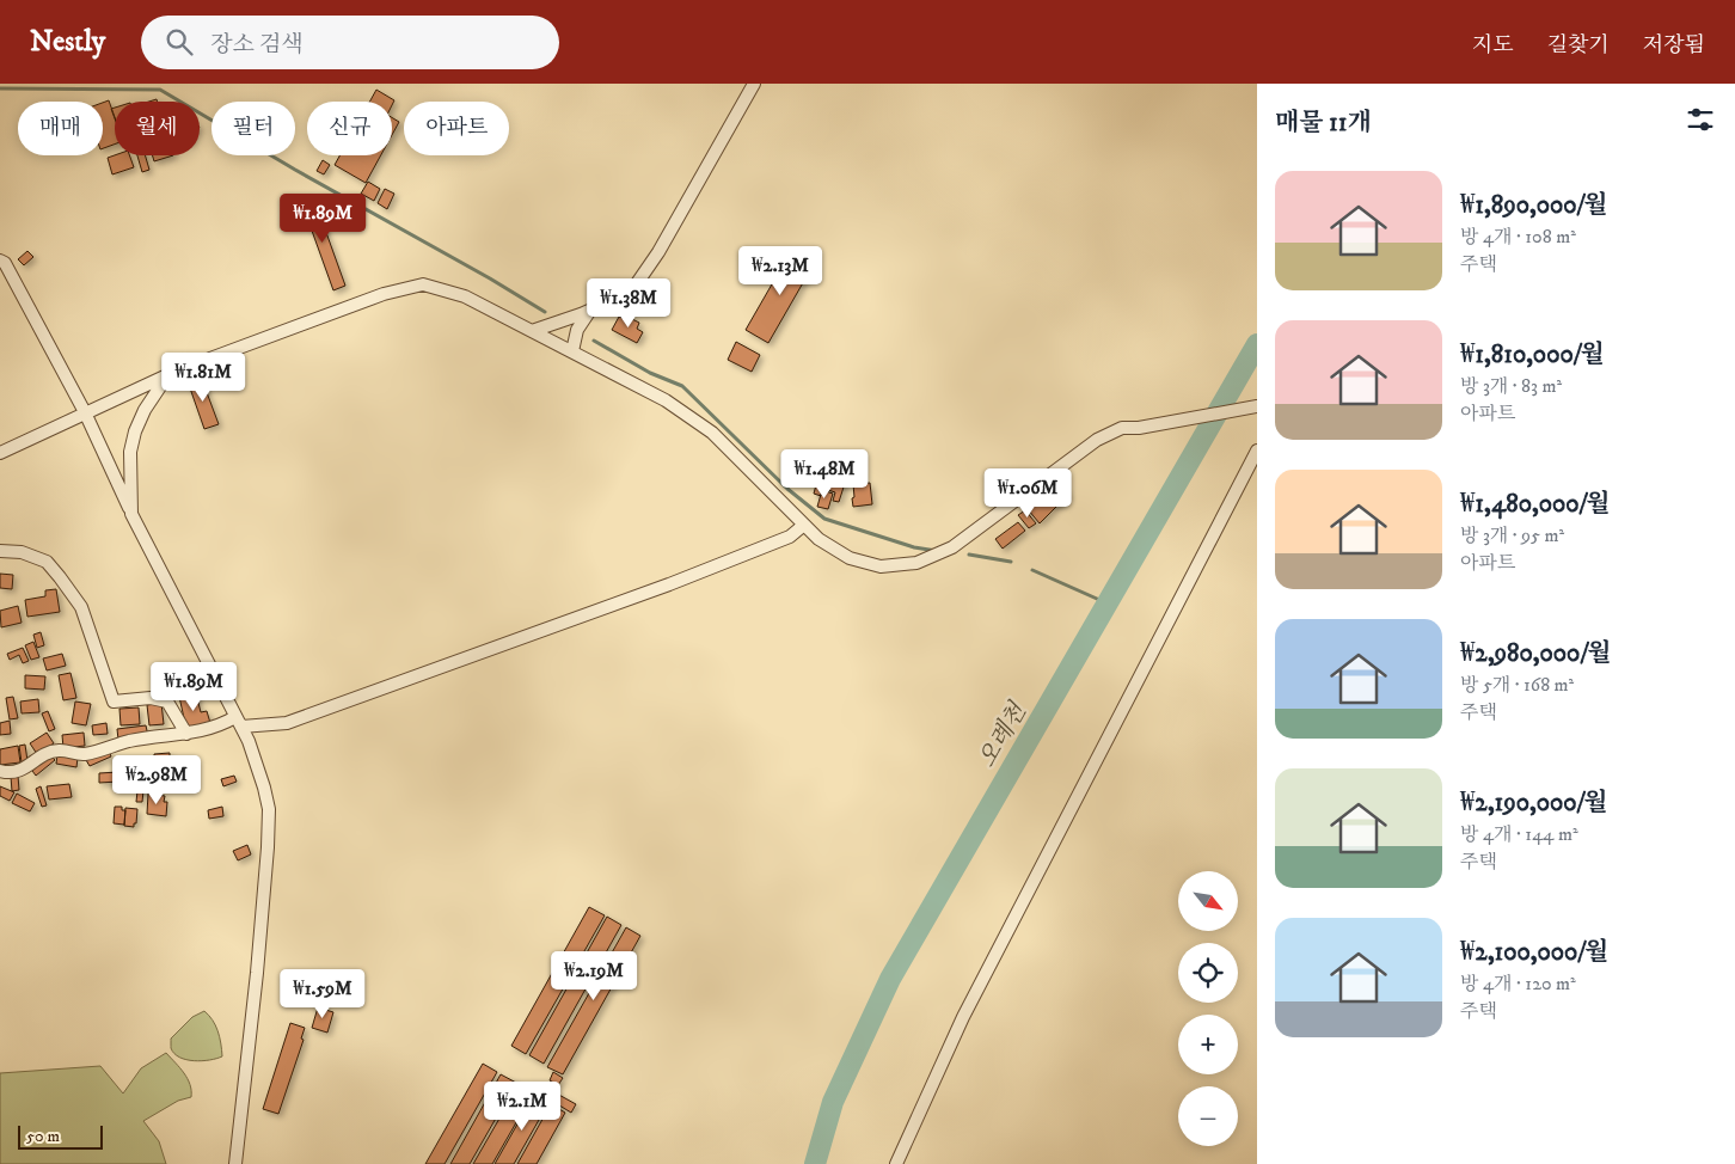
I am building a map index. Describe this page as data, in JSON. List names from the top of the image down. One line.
{"water":["오례천"],"scale_bar":"50 m","north":"bottom right","page":{"header":"Nestly","search":"장소 검색","nav":["지도","길찾기","저장됨"],"heading":"매물 11개","chip":["매매","월세","필터","신규","아파트"],"list":[{"name":"₩1,890,000/월","note":"방 4개 · 108 m² · 주택"},{"name":"₩1,810,000/월","note":"방 3개 · 83 m² · 아파트"},{"name":"₩1,480,000/월","note":"방 3개 · 95 m² · 아파트"},{"name":"₩2,980,000/월","note":"방 5개 · 168 m² · 주택"},{"name":"₩2,190,000/월","note":"방 4개 · 144 m² · 주택"},{"name":"₩2,100,000/월","note":"방 4개 · 120 m² · 주택"}],"price":["₩1.89M","₩2.13M","₩1.38M","₩1.81M","₩1.48M","₩1.06M","₩1.89M","₩2.98M","₩2.19M","₩1.59M","₩2.1M"],"map_buttons":["+","−"],"scale":"50 m"}}
